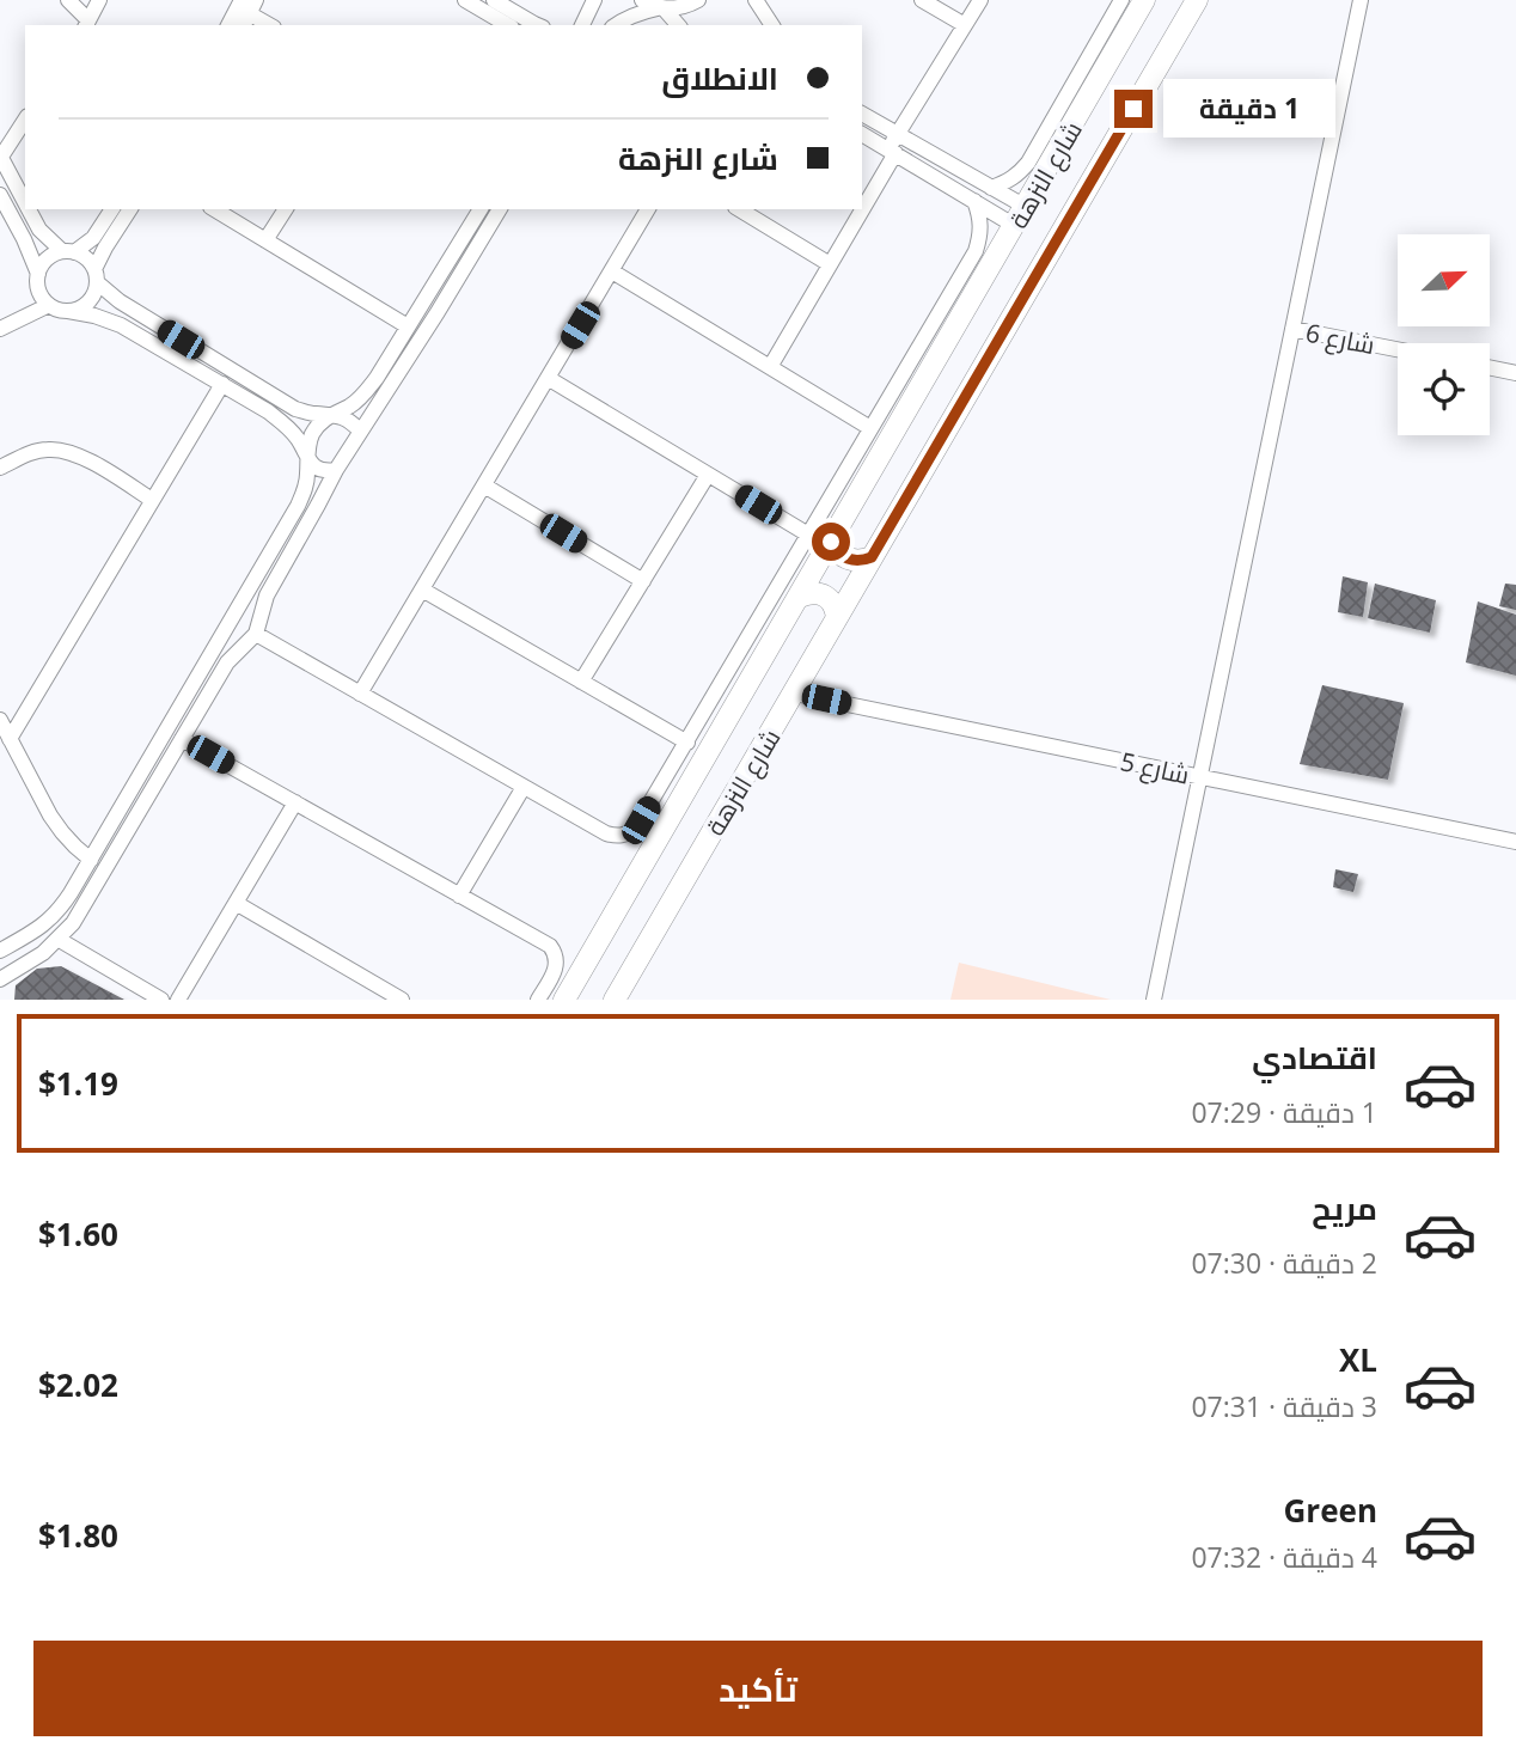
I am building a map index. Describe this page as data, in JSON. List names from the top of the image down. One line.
{"streets":{"main road":["شارع النزهة"],"street":["شارع 6","شارع 5"]},"crossings":[["شارع النزهة","شارع 5"]],"north":"top right","page":{"banner":["الانطلاق","شارع النزهة"],"bubble":"1 دقيقة","list":[{"name":"اقتصادي","note":"1 دقيقة · 07:29","value":"$1.19"},{"name":"مريح","note":"2 دقيقة · 07:30","value":"$1.60"},{"name":"XL","note":"3 دقيقة · 07:31","value":"$2.02"},{"name":"Green","note":"4 دقيقة · 07:32","value":"$1.80"}],"buttons":"تأكيد"}}
